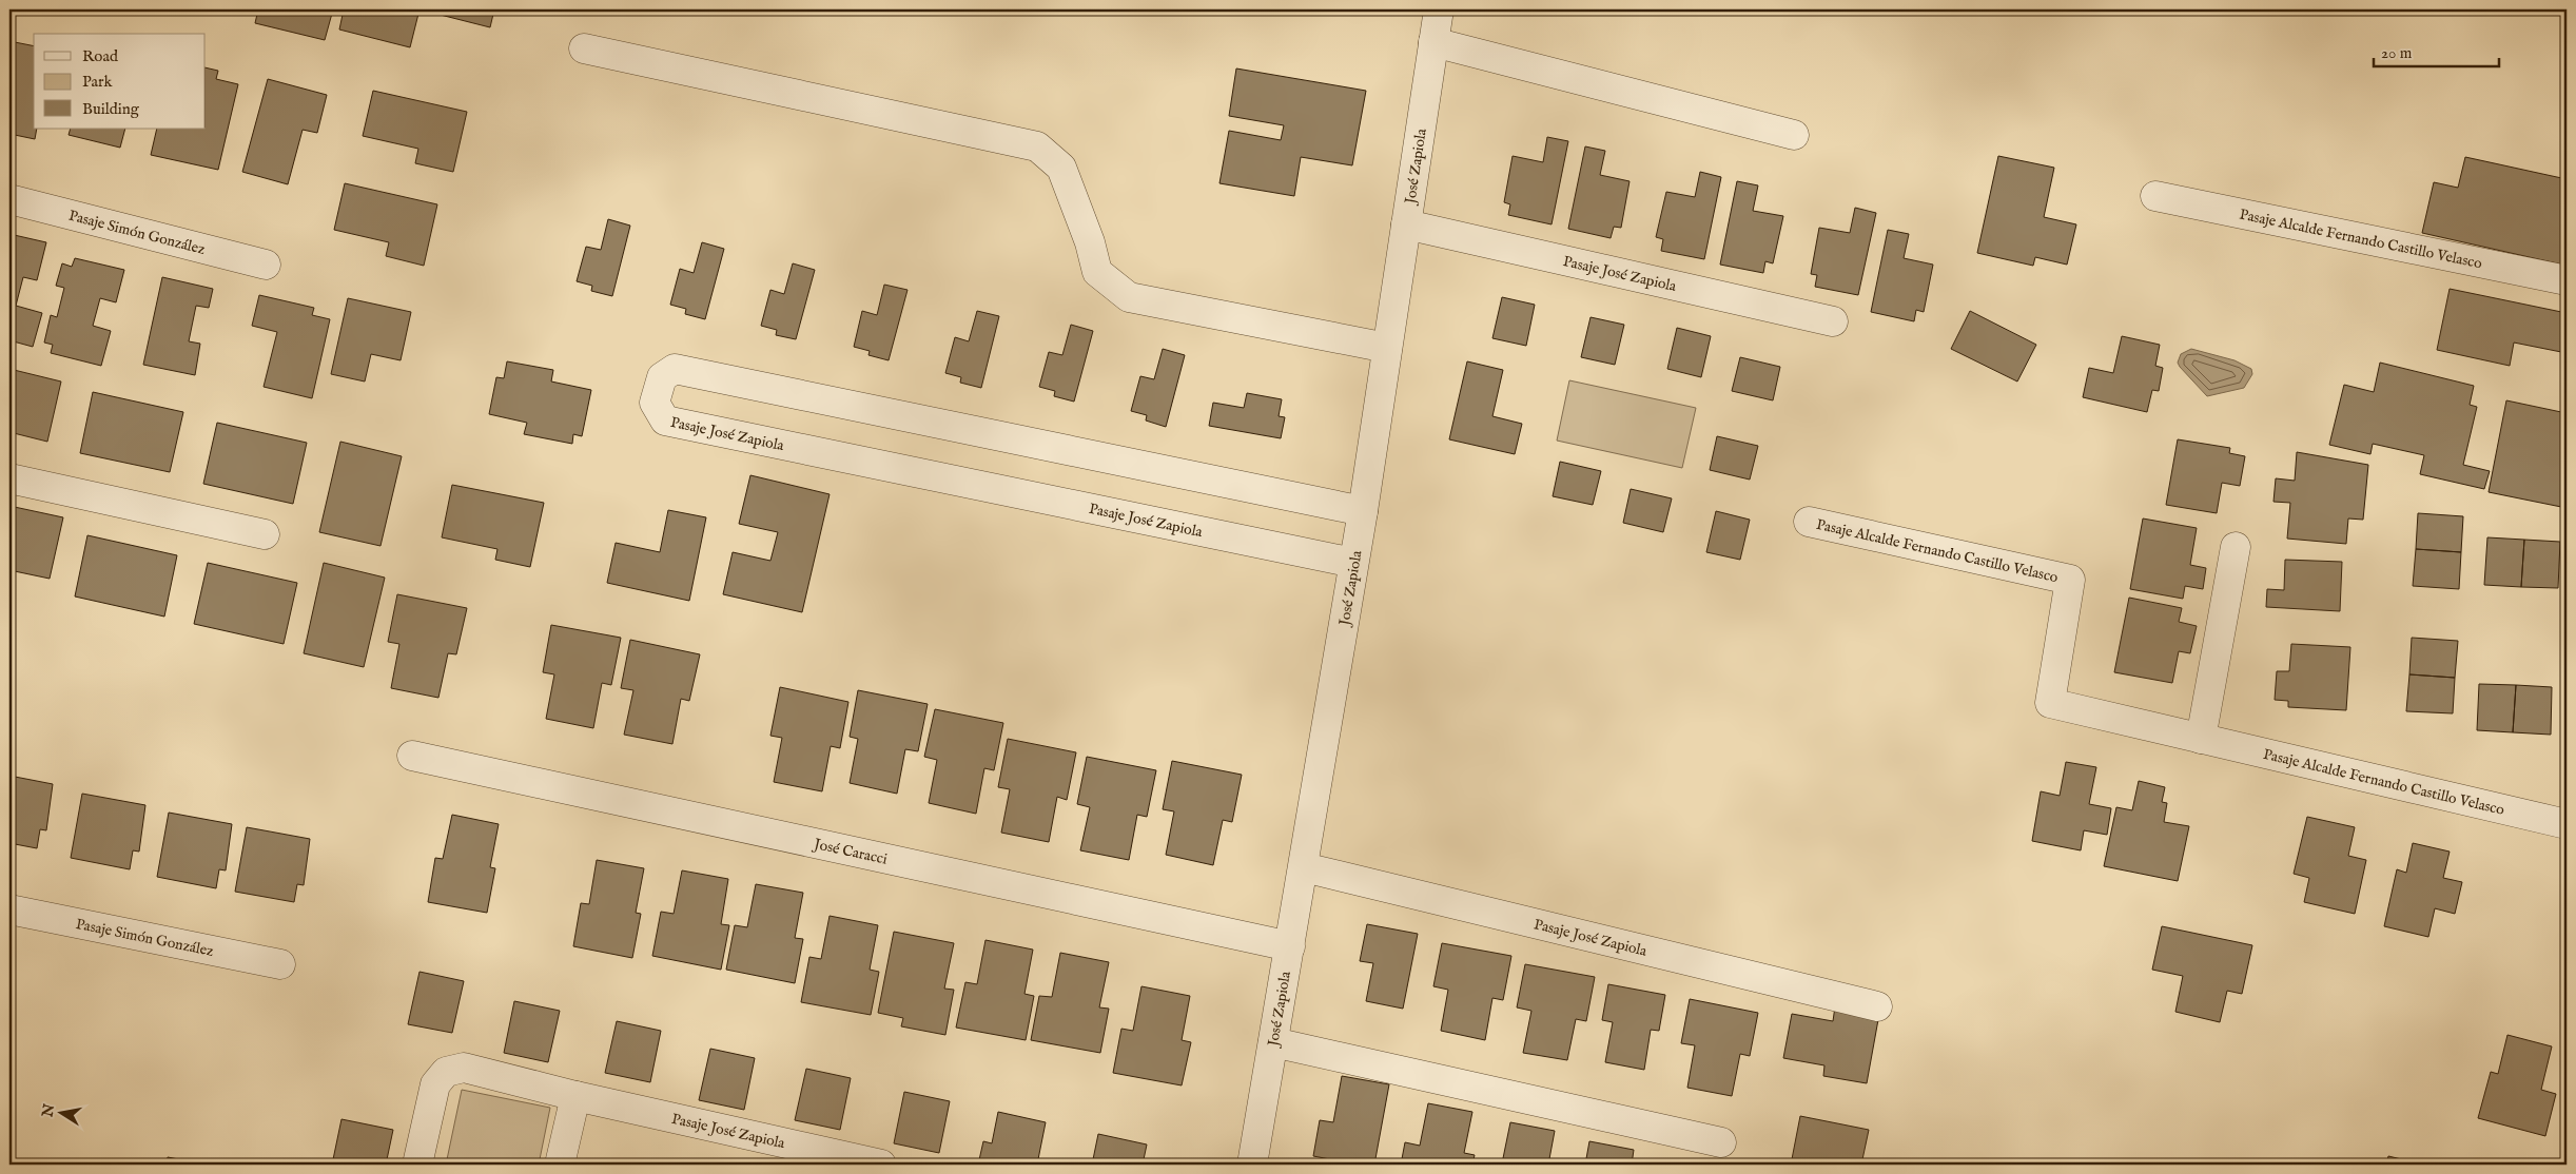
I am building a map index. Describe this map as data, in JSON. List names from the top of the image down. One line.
{"streets":{"street":["José Zapiola","Pasaje Simón González","Pasaje Alcalde Fernando Castillo Velasco","Pasaje José Zapiola","José Caracci"]},"crossings":[["José Zapiola","Pasaje José Zapiola"],["José Zapiola","José Caracci"]],"legend":["Road","Park","Building"],"scale_bar":"20 m","north":"left"}
